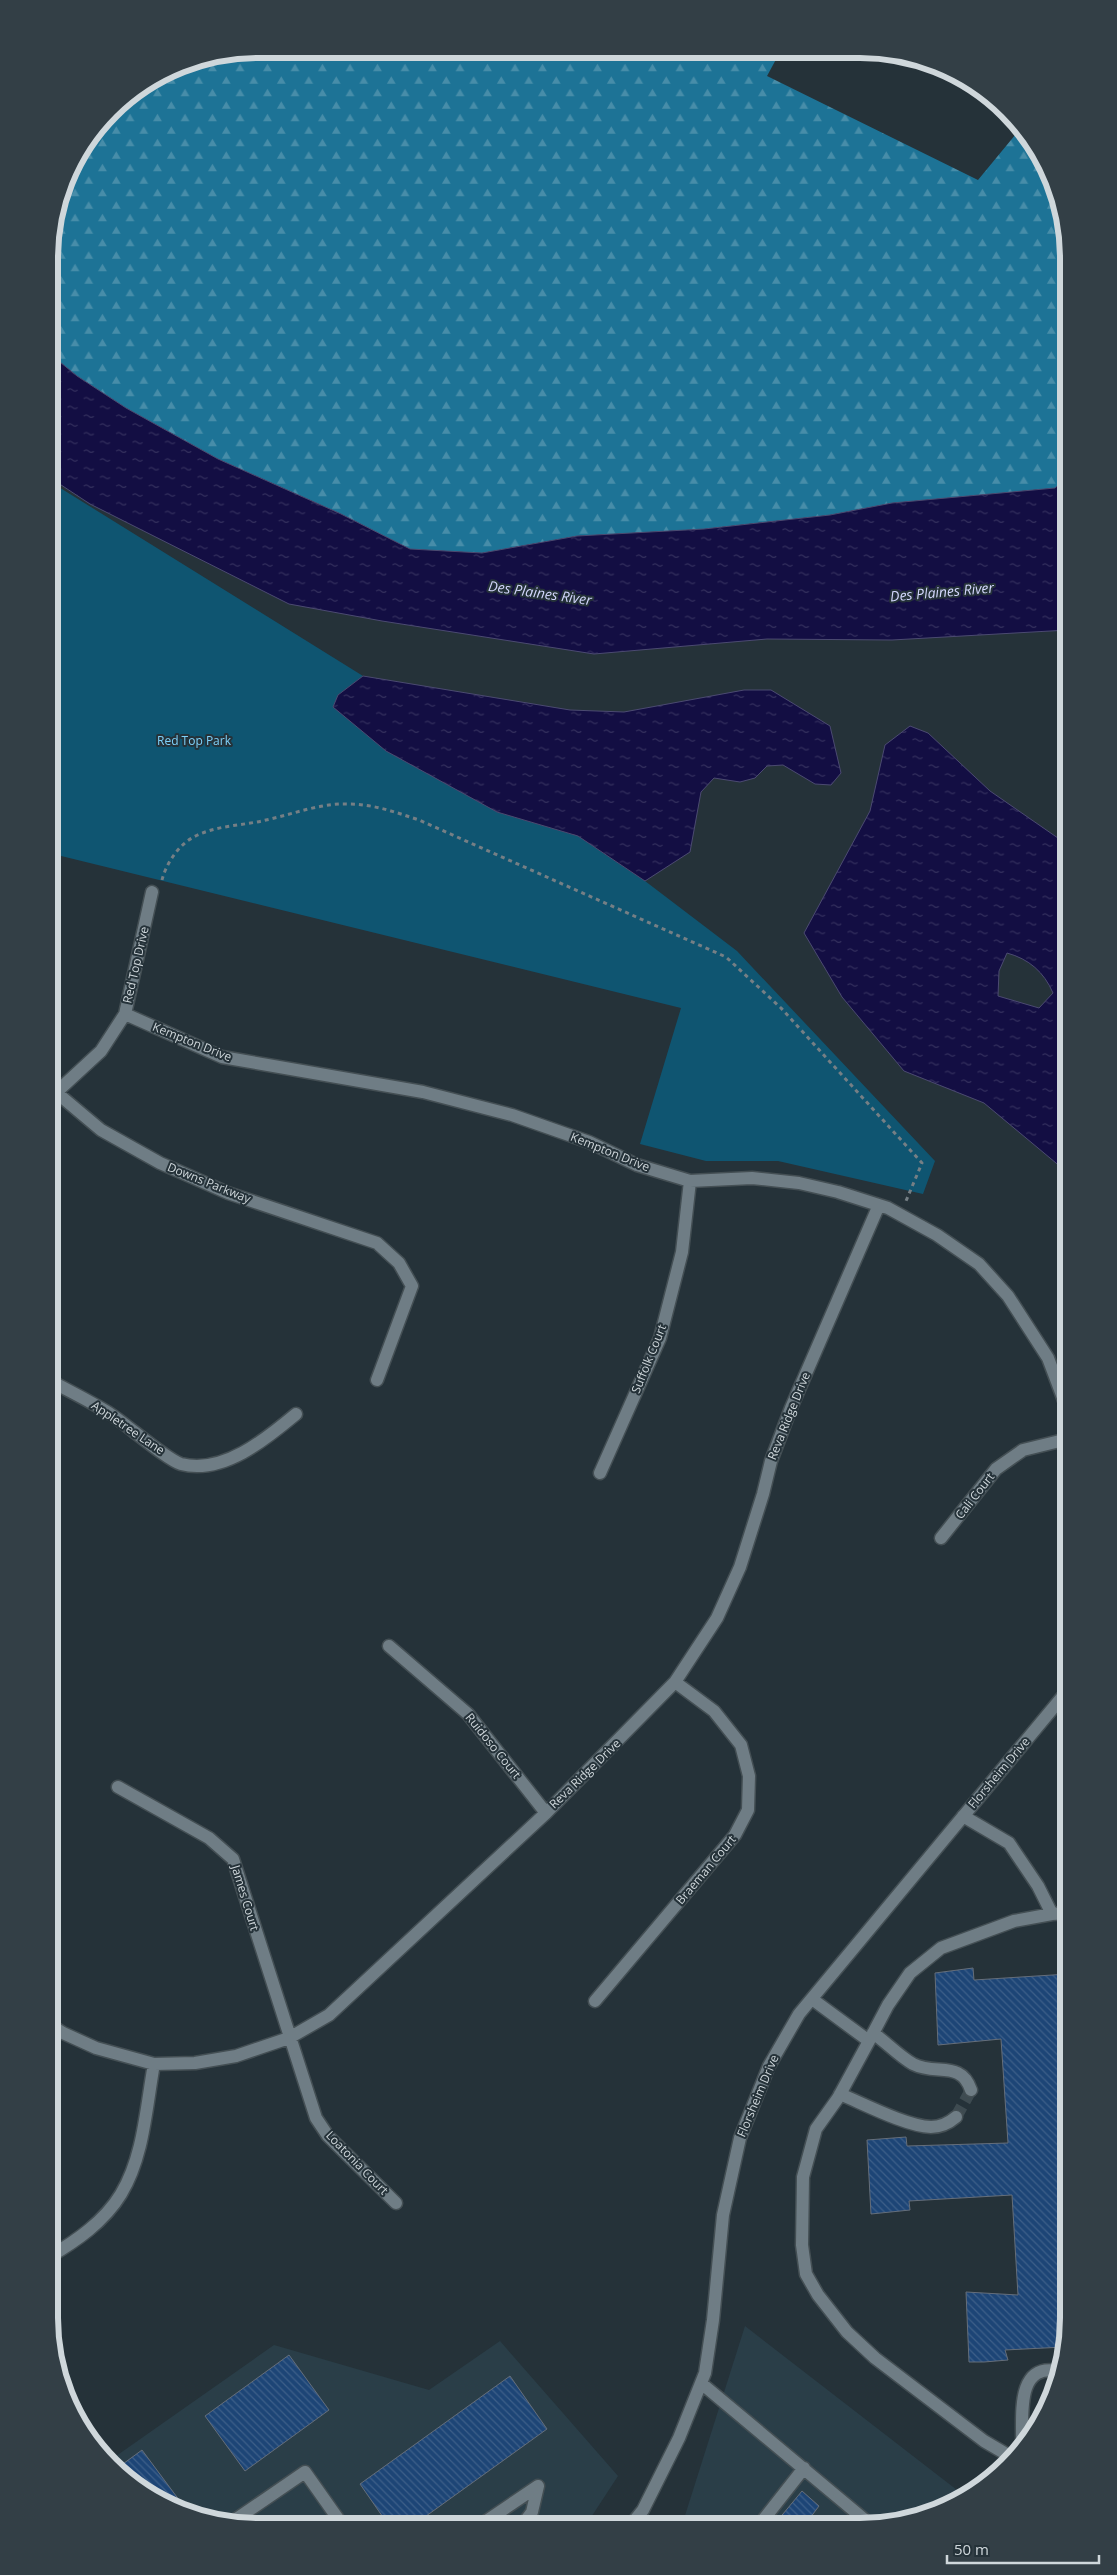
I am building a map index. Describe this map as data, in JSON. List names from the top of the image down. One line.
{"streets":{"street":["Red Top Drive","Kempton Drive","Downs Parkway","Suffolk Court","Reva Ridge Drive","Appletree Lane","Cali Court","Ruidoso Court","Florsheim Drive","Braeman Court","James Court","Loatonia Court"]},"crossings":[["Red Top Drive","Kempton Drive"],["Kempton Drive","Suffolk Court"],["Kempton Drive","Reva Ridge Drive"],["Reva Ridge Drive","Ruidoso Court"],["Reva Ridge Drive","Braeman Court"],["Reva Ridge Drive","James Court"],["Reva Ridge Drive","Loatonia Court"],["James Court","Loatonia Court"]],"water":["Des Plaines River"],"parks":["Red Top Park"],"scale_bar":"50 m"}
